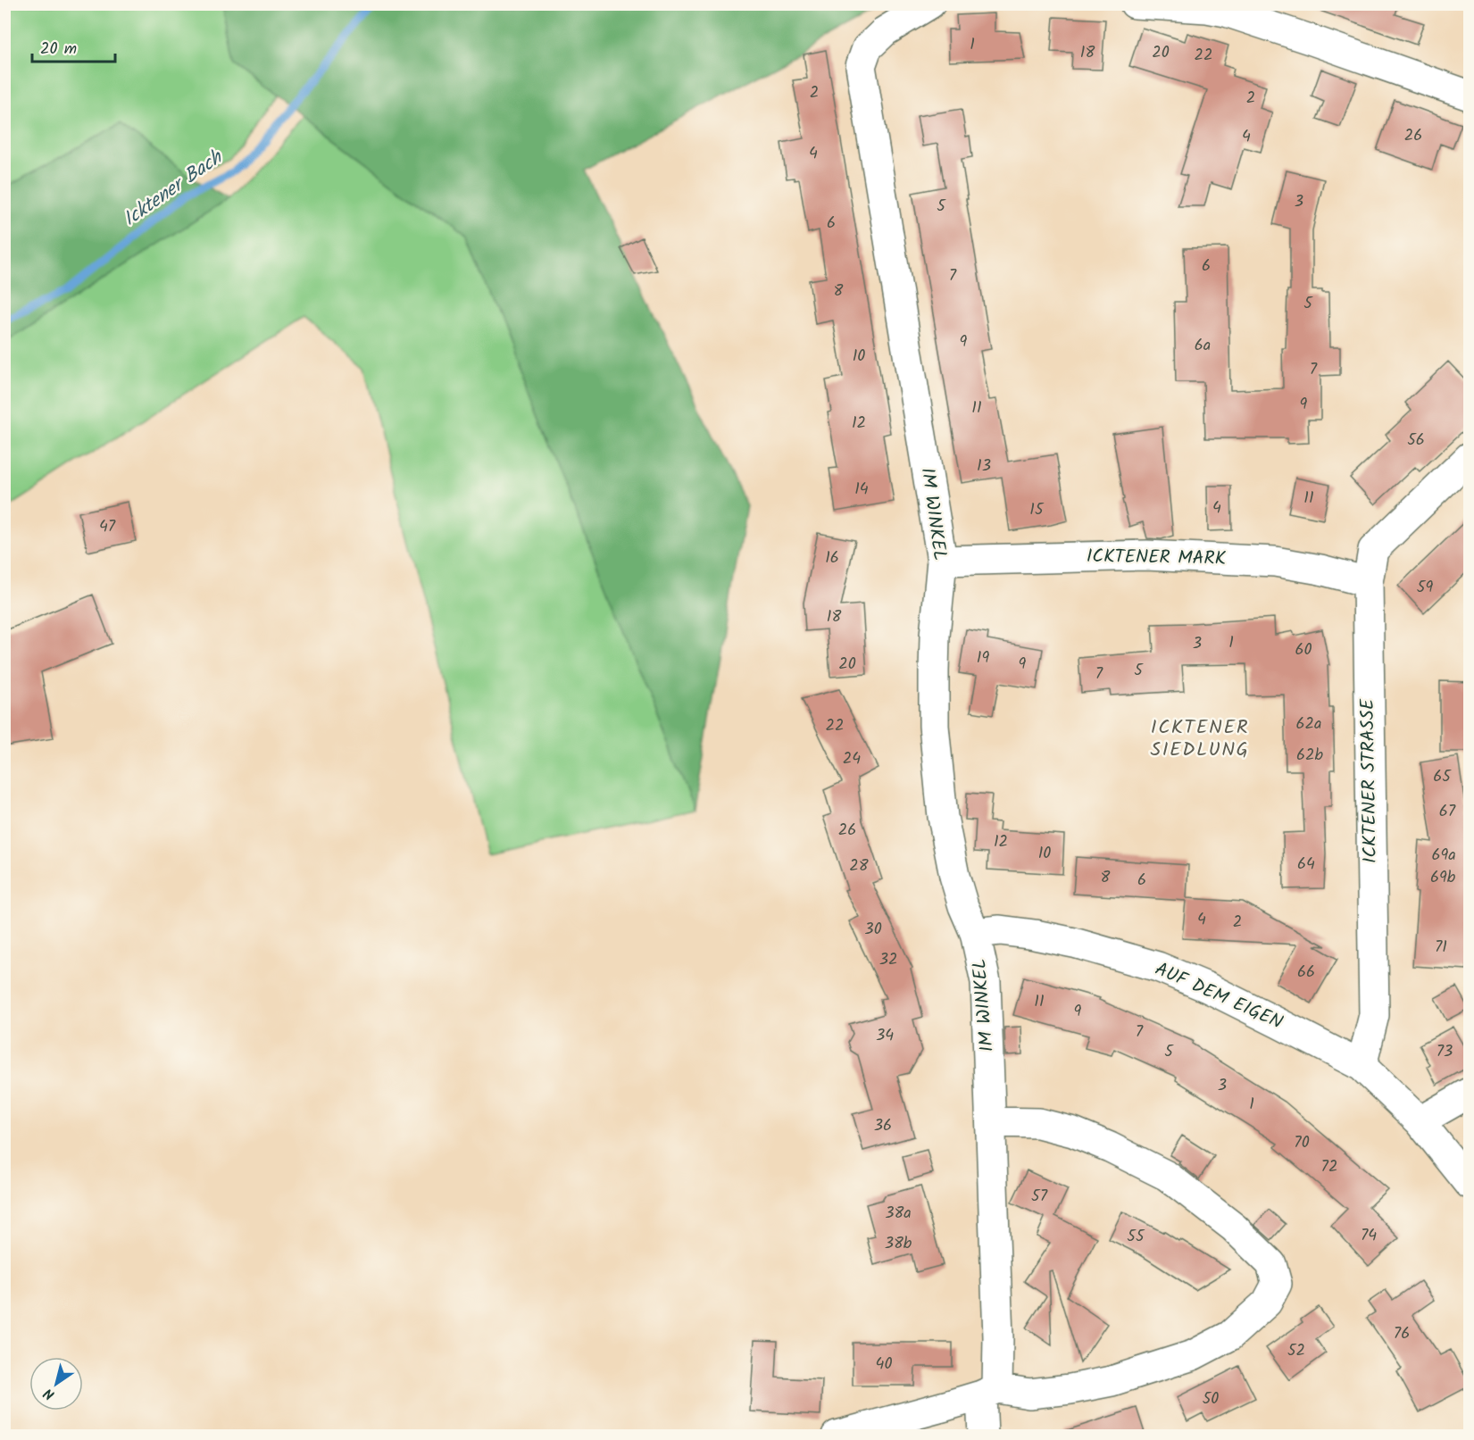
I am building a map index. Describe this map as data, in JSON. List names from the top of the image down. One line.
{"streets":{"street":["IM WINKEL","ICKTENER MARK","ICKTENER STRASSE","AUF DEM EIGEN"]},"crossings":[["IM WINKEL","ICKTENER MARK"],["IM WINKEL","AUF DEM EIGEN"],["ICKTENER MARK","ICKTENER STRASSE"],["ICKTENER STRASSE","AUF DEM EIGEN"]],"districts":["ICKTENER SIEDLUNG"],"water":["Icktener Bach"],"house_numbers":["1","18","20","22","2","2","26","4","4","3","5","6","6","7","8","5","9","6a","10","7","9","11","12","56","13","14","11","4","15","47","16","59","18","1","3","60","19","20","9","5","7","62a","22","62b","24","65","67","26","12","10","69a","64","28","8","69b","6","4","2","30","71","32","66","11","9","7","34","5","73","3","1","36","70","72","57","38a","74","55","38b","76","52","40","50"],"scale_bar":"20 m","north":"bottom left"}
